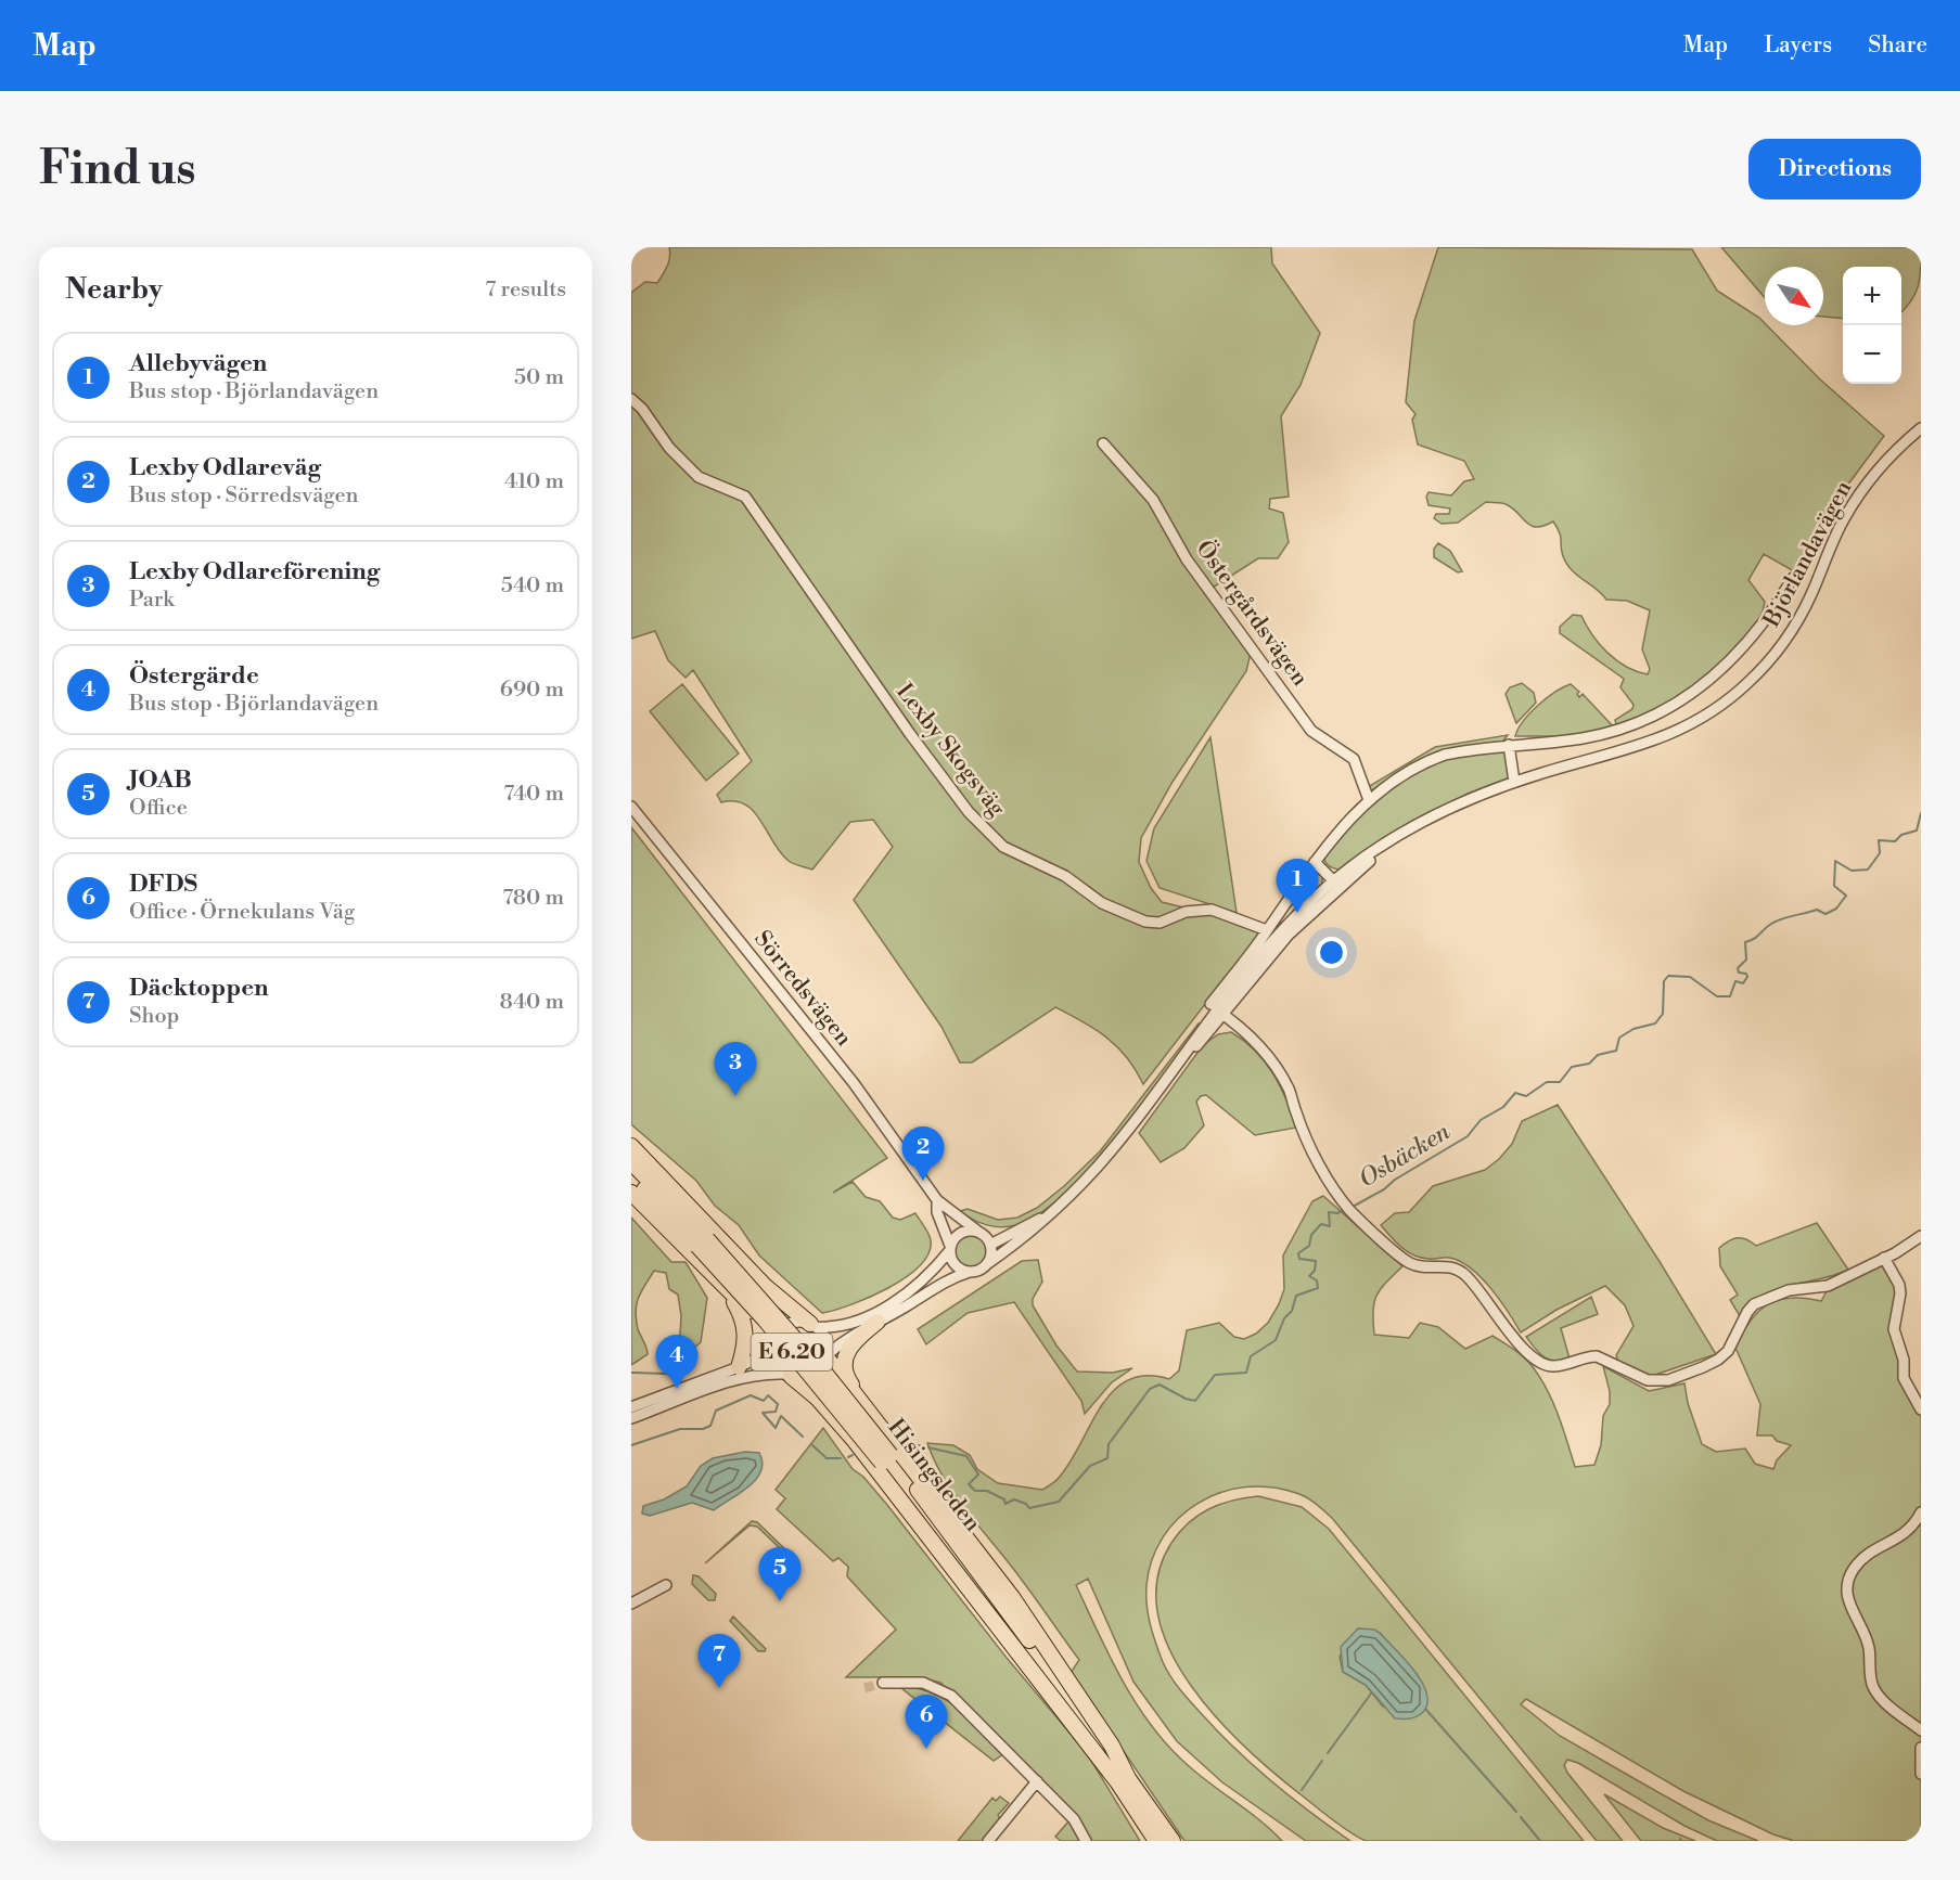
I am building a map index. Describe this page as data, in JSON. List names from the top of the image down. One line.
{"streets":{"highway":["E 6.20","Hisingsleden"],"street":["Björlandavägen","Östergårdsvägen","Lexby Skogsväg","Sörredsvägen"]},"crossings":[["Björlandavägen","Östergårdsvägen"],["Björlandavägen","Lexby Skogsväg"],["Björlandavägen","Sörredsvägen"]],"water":["Osbäcken"],"north":"bottom right","page":{"header":"Map","nav":["Map","Layers","Share"],"buttons":"Directions","title":"Find us","heading":["Nearby","7 results"],"map_buttons":["+","−"],"list":[{"mark":"1","name":"Allebyvägen","note":"Bus stop · Björlandavägen","value":"50 m"},{"mark":"2","name":"Lexby Odlareväg","note":"Bus stop · Sörredsvägen","value":"410 m"},{"mark":"3","name":"Lexby Odlareförening","note":"Park","value":"540 m"},{"mark":"4","name":"Östergärde","note":"Bus stop · Björlandavägen","value":"690 m"},{"mark":"5","name":"JOAB","note":"Office","value":"740 m"},{"mark":"6","name":"DFDS","note":"Office · Örnekulans Väg","value":"780 m"},{"mark":"7","name":"Däcktoppen","note":"Shop","value":"840 m"}],"pins":["1","3","2","4","5","7","6"]}}
